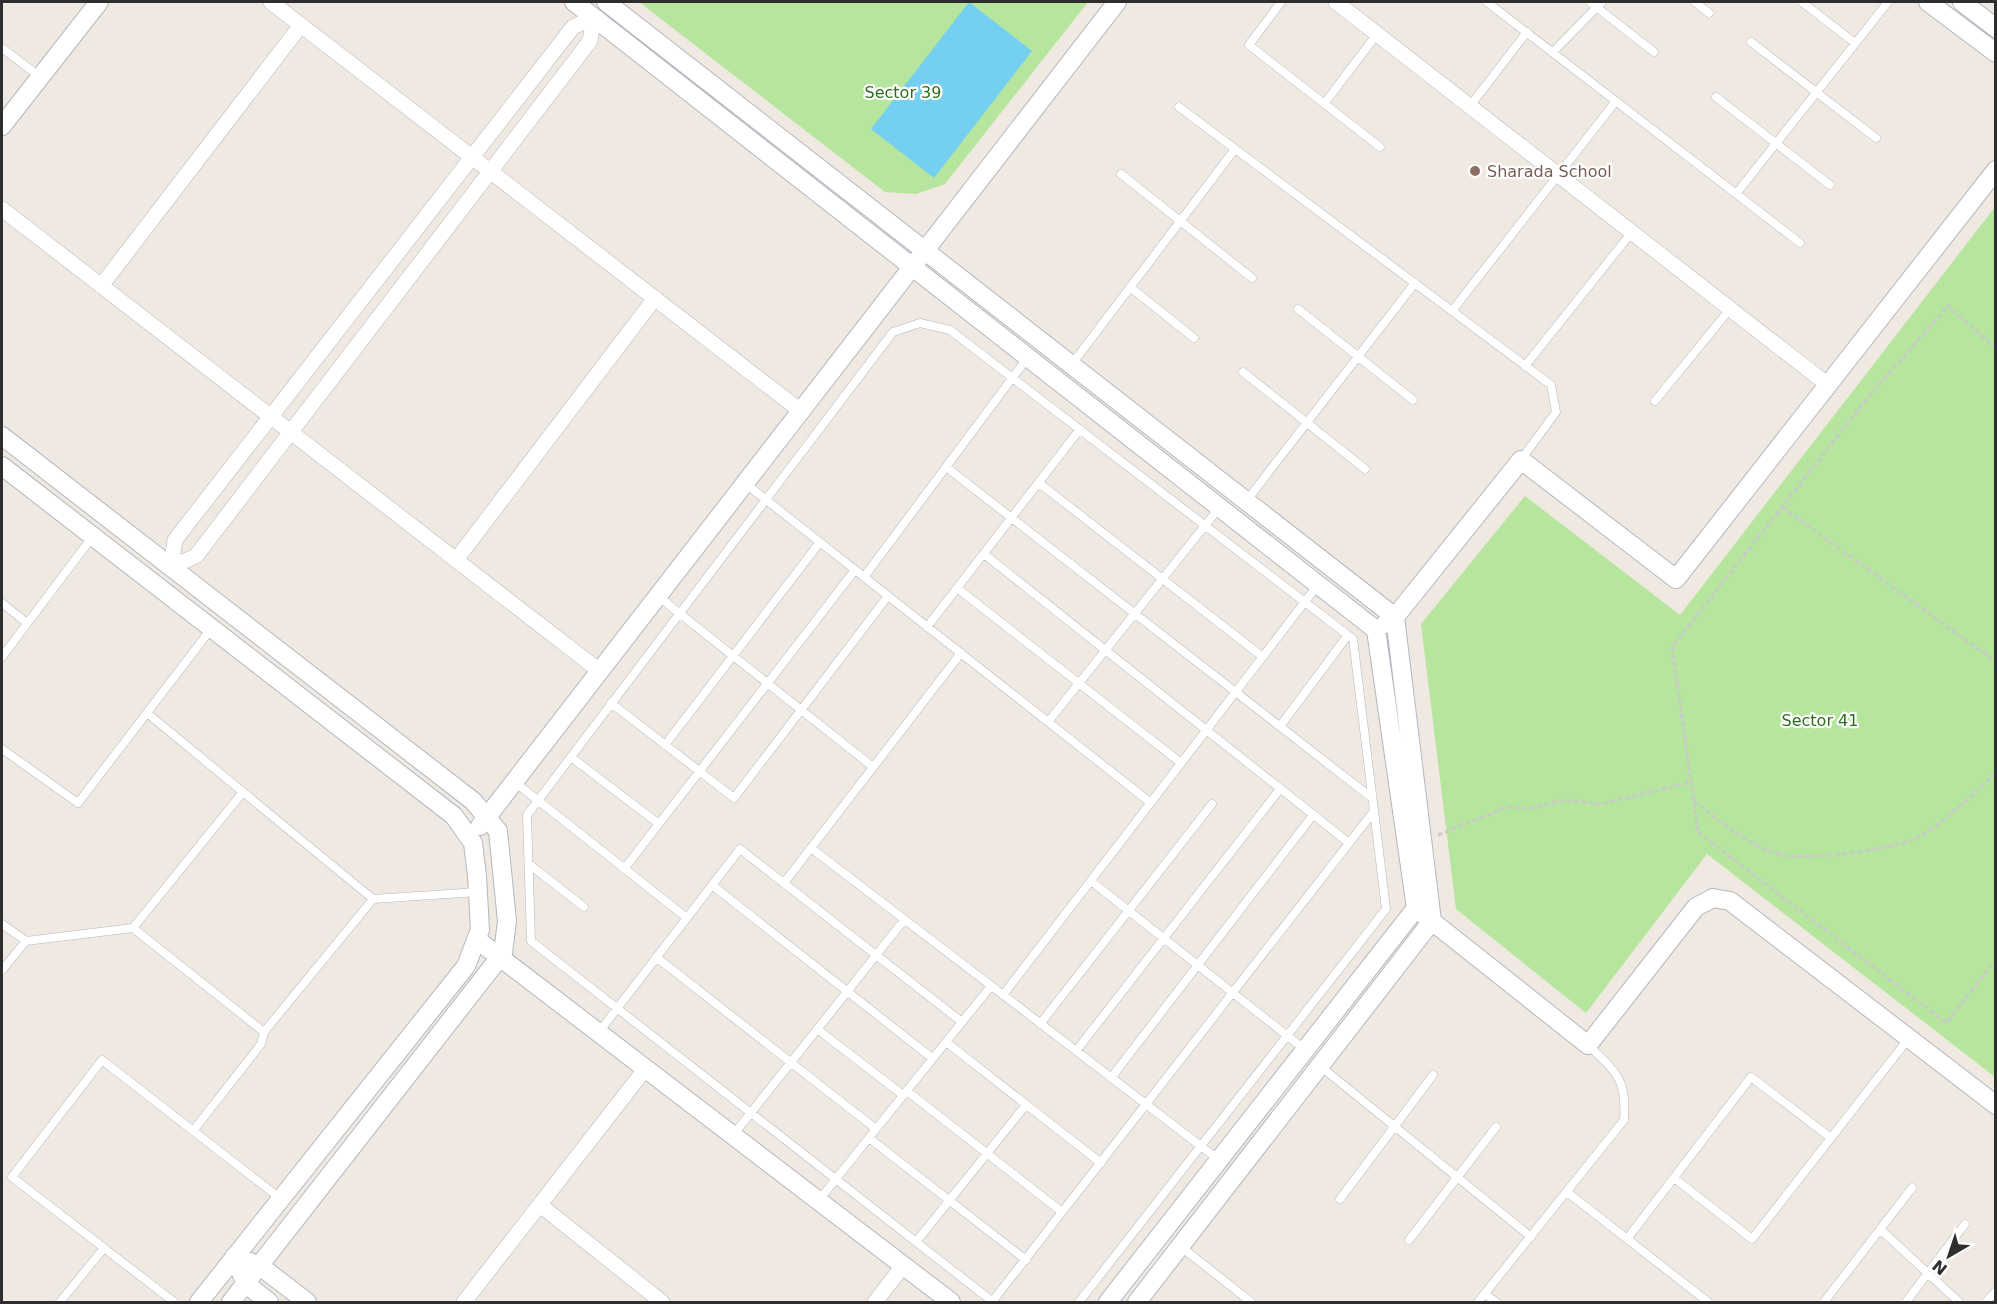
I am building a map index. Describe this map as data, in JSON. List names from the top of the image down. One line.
{"parks":["Sector 39","Sector 41"],"places":["Sharada School"],"north":"bottom left"}
